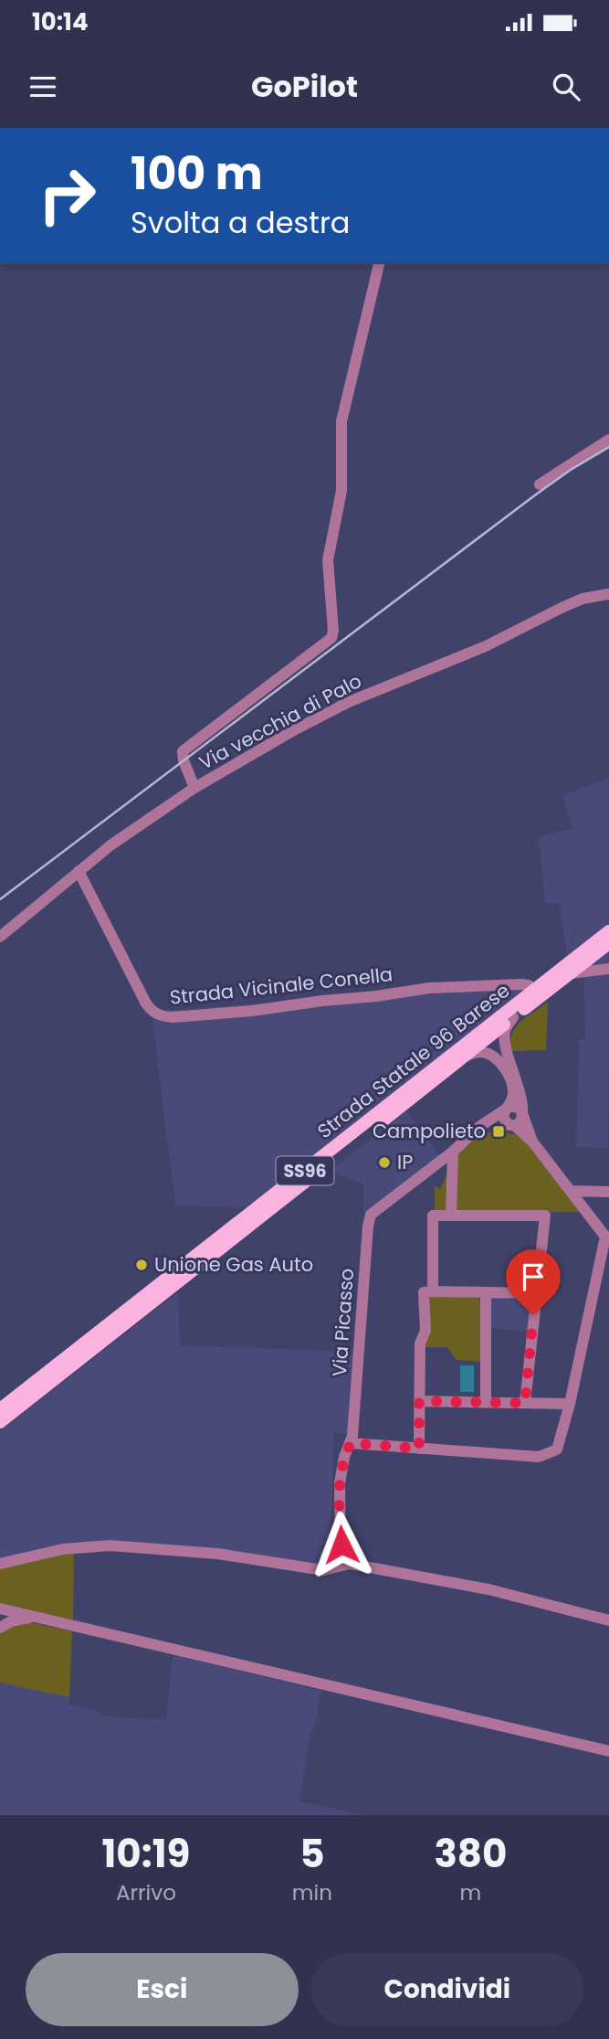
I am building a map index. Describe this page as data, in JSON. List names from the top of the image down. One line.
{"streets":{"main road":["Strada Statale 96 Barese","SS96"],"street":["Via vecchia di Palo","Strada Vicinale Conella","Via Picasso"]},"crossings":[["Via vecchia di Palo","Strada Vicinale Conella"],["Strada Vicinale Conella","Strada Statale 96 Barese"]],"places":{"transit":["Campolieto"],"other":["IP","Unione Gas Auto"]},"page":{"status":"10:14","header":"GoPilot","turn":["100 m","Svolta a destra"],"eta":["10:19","Arrivo","5","min","380","m"],"buttons":["Esci","Condividi"]}}
